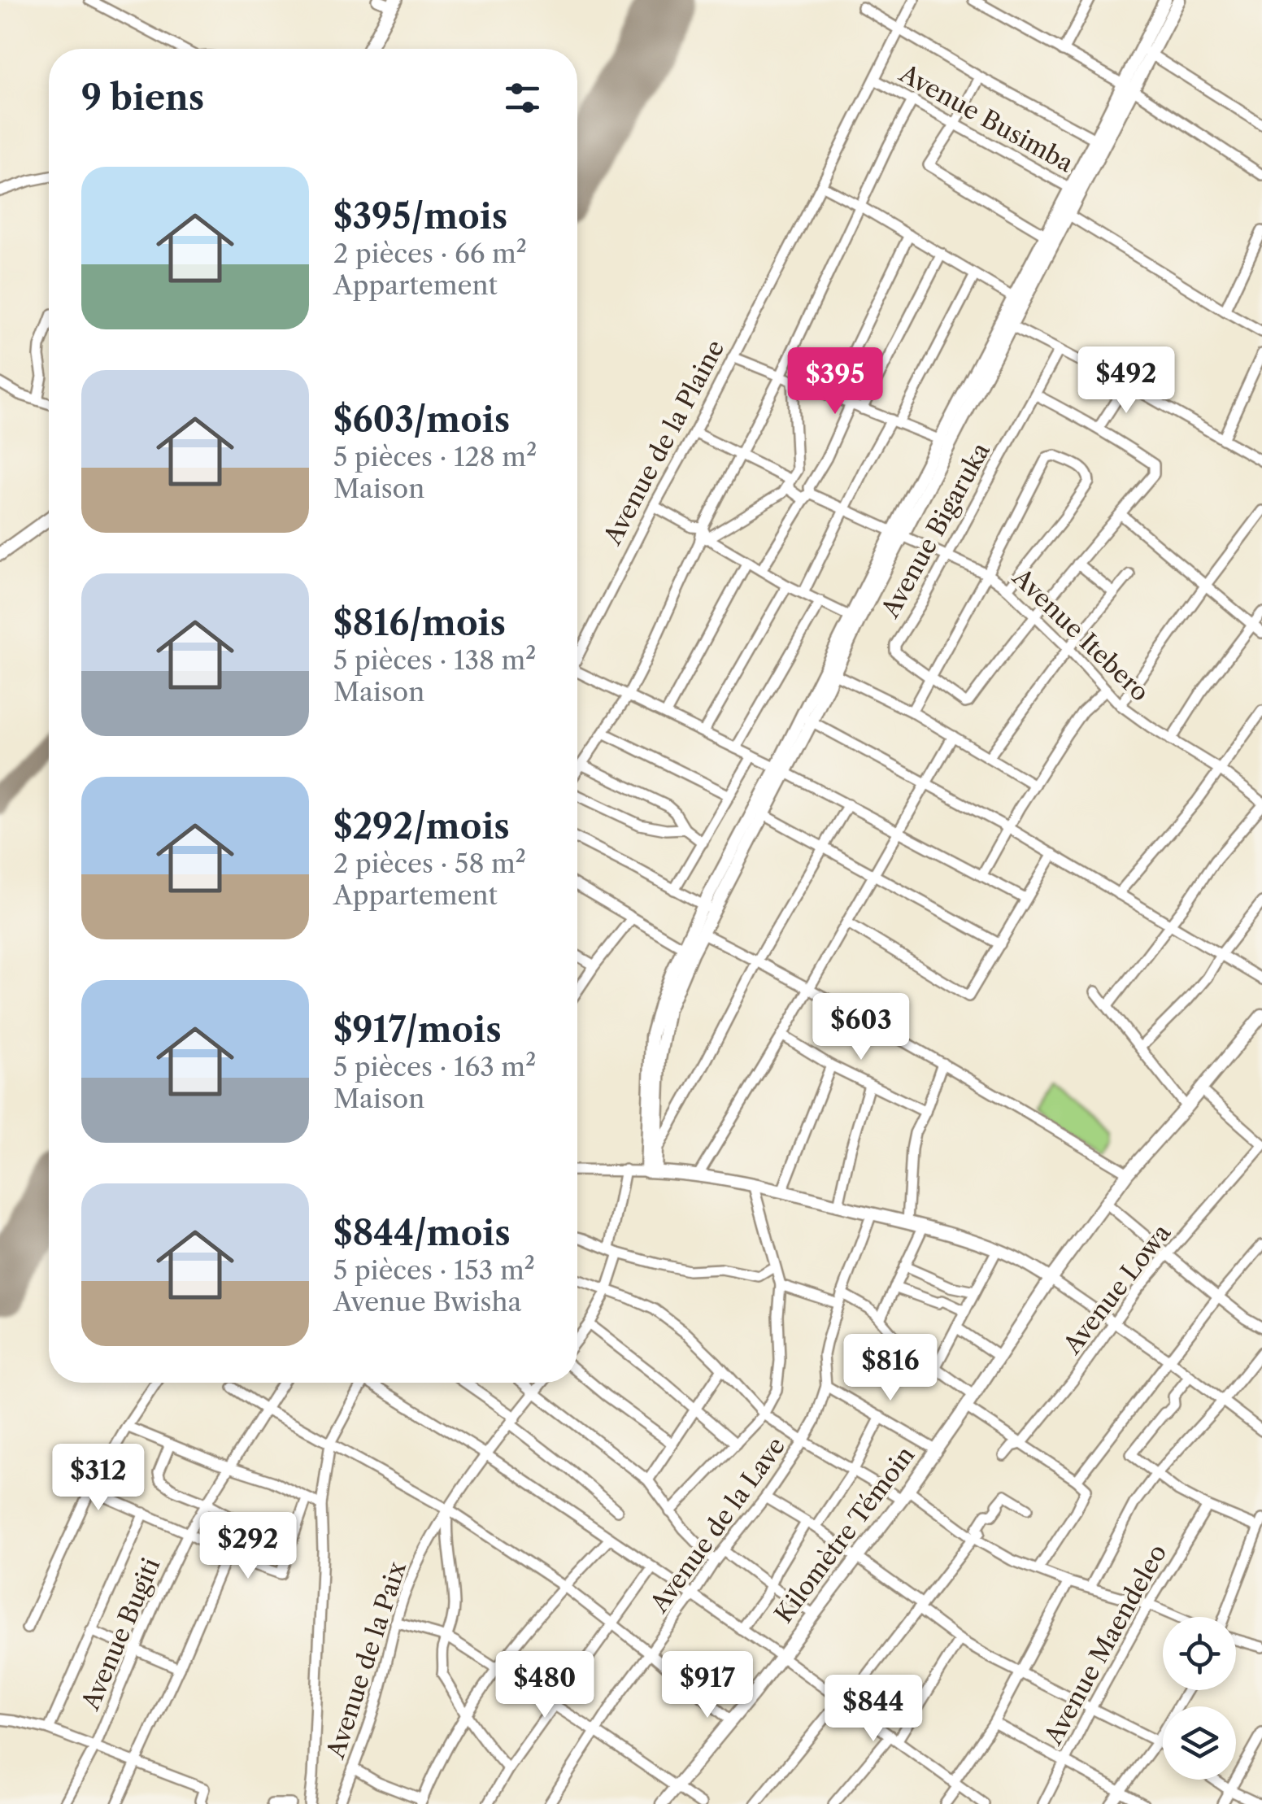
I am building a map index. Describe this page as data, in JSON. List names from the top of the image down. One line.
{"streets":{"main road":["Kilomètre Témoin"],"street":["Avenue Busimba","Avenue de la Plaine","Avenue Bigaruka","Avenue Itebero","Avenue Lowa","Avenue de la Lave","Avenue Bugiti","Avenue Maendeleo","Avenue de la Paix"]},"crossings":[["Avenue Busimba","Avenue de la Plaine"],["Avenue de la Plaine","Avenue Itebero"],["Avenue Bigaruka","Avenue Itebero"]],"page":{"heading":"9 biens","list":[{"name":"$395/mois","note":"2 pièces · 66 m² · Appartement"},{"name":"$603/mois","note":"5 pièces · 128 m² · Maison"},{"name":"$816/mois","note":"5 pièces · 138 m² · Maison"},{"name":"$292/mois","note":"2 pièces · 58 m² · Appartement"},{"name":"$917/mois","note":"5 pièces · 163 m² · Maison"},{"name":"$844/mois","note":"5 pièces · 153 m² · Avenue Bwisha"}],"price":["$492","$395","$603","$816","$312","$292","$480","$917","$844"]}}
